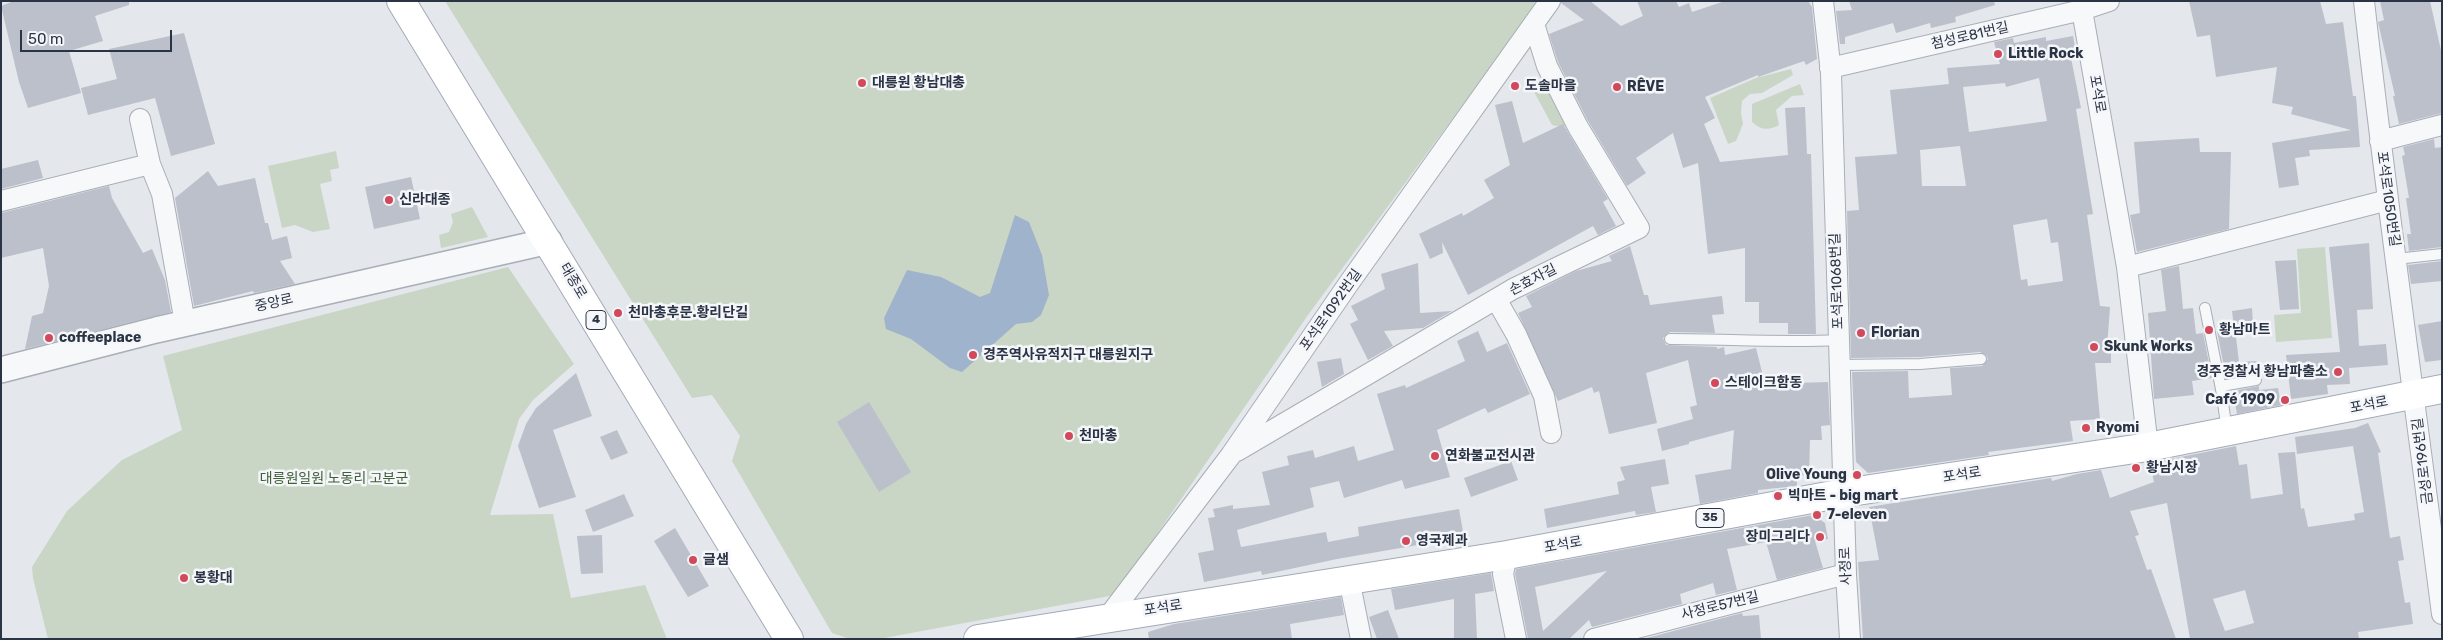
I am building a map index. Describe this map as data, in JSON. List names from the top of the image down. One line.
{"streets":{"main road":["포석로","태종로","4","35"],"street":["첨성로81번길","포석로1050번길","손효자길","포석로1068번길","중앙로","포석로1092번길","금성로196번길","사정로","사정로57번길"]},"crossings":[["첨성로81번길","포석로"],["첨성로81번길","포석로1068번길"],["포석로","포석로1050번길"],["포석로","포석로1068번길"],["포석로","포석로1092번길"],["포석로","금성로196번길"],["포석로","사정로"],["포석로1050번길","금성로196번길"],["손효자길","포석로1092번길"],["태종로","중앙로"],["포석로1068번길","사정로"],["사정로","사정로57번길"]],"parks":["대릉원일원 노동리 고분군"],"places":["Little Rock","대릉원 황남대총","도솔마을","RÊVE","신라대종","천마총후문.황리단길","황남마트","Florian","coffeeplace","Skunk Works","경주역사유적지구 대릉원지구","경주경찰서 황남파출소","스테이크함동","Café 1909","Ryomi","천마총","연화불교전시관","황남시장","Olive Young","빅마트 - big mart","7-eleven","장미그리다","영국제과","글샘","봉황대"],"scale_bar":"50 m"}
